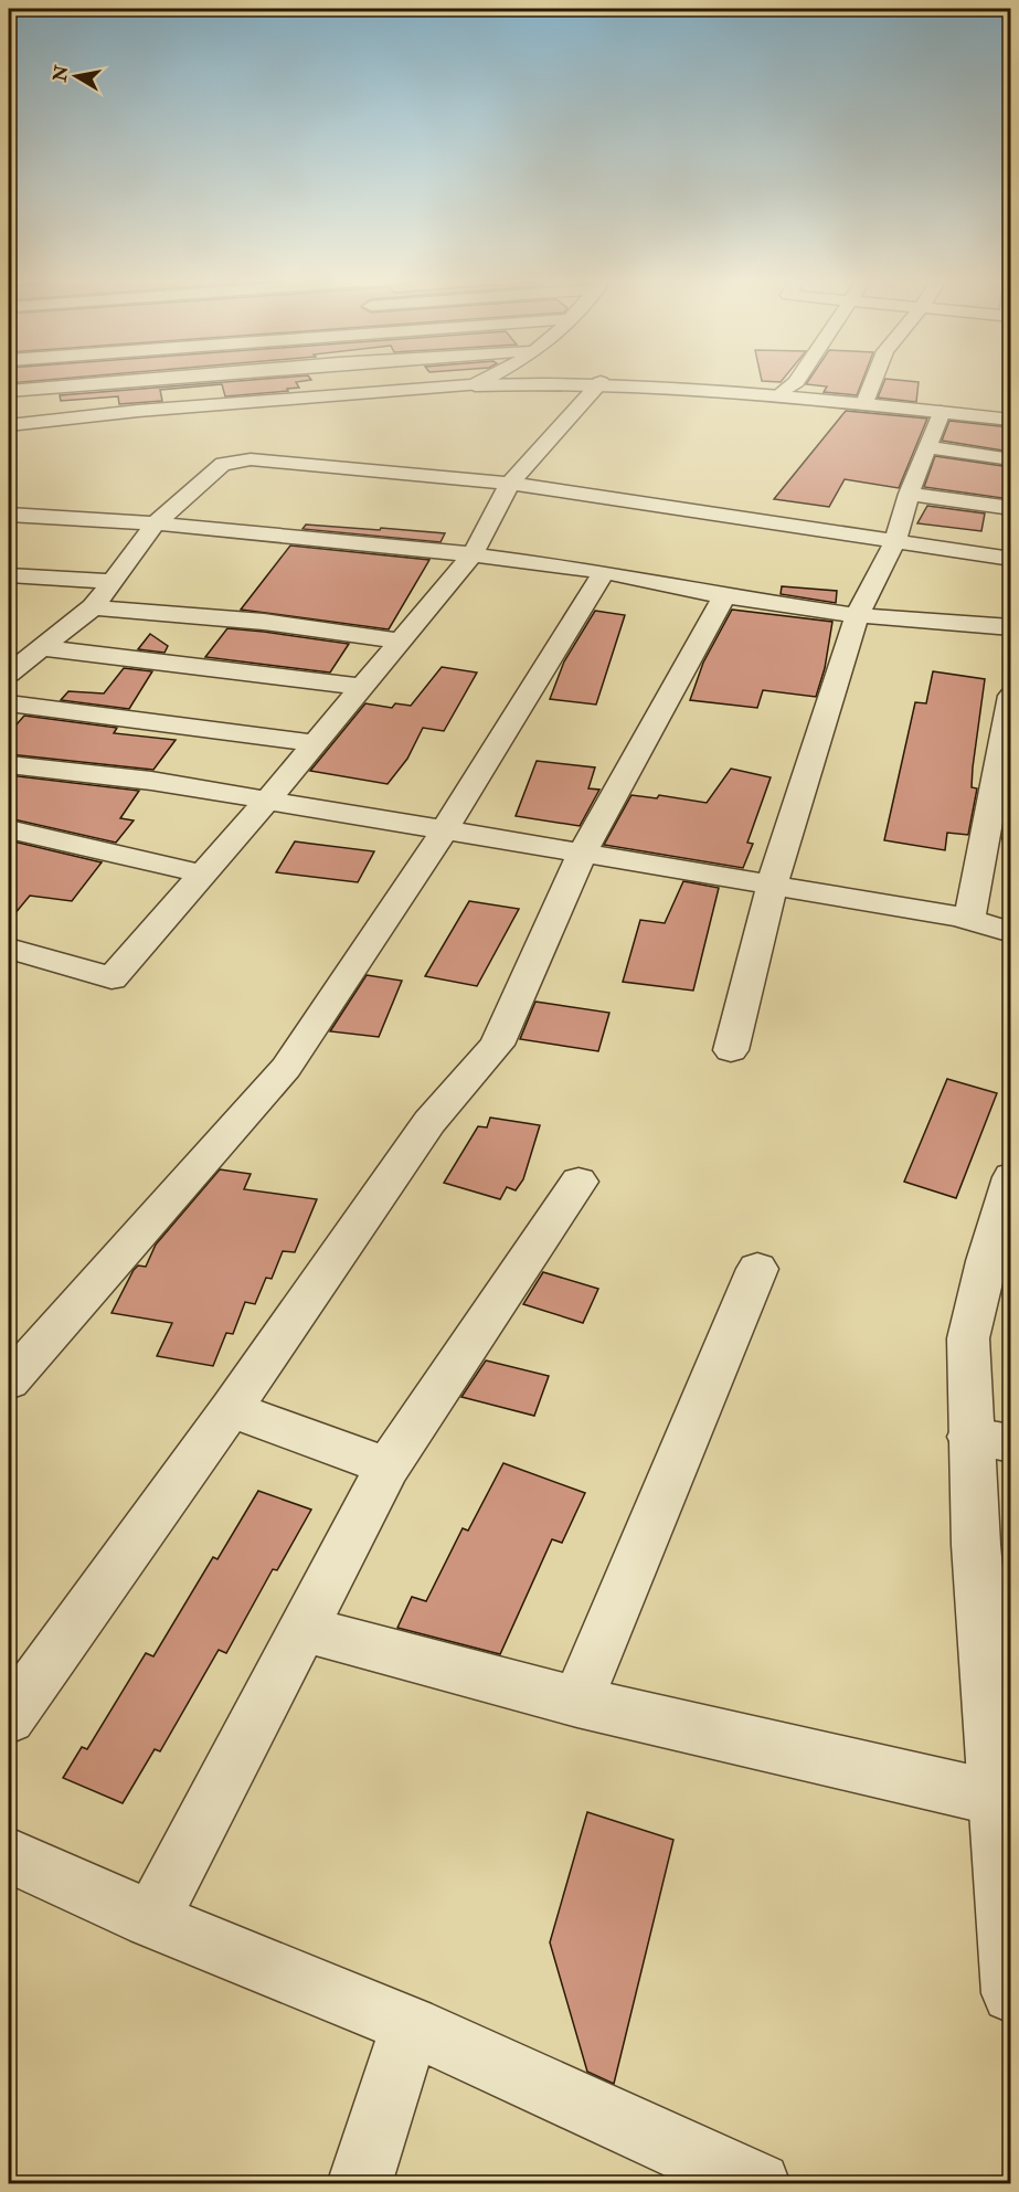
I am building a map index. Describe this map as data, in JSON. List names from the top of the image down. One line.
{"north":"left"}
